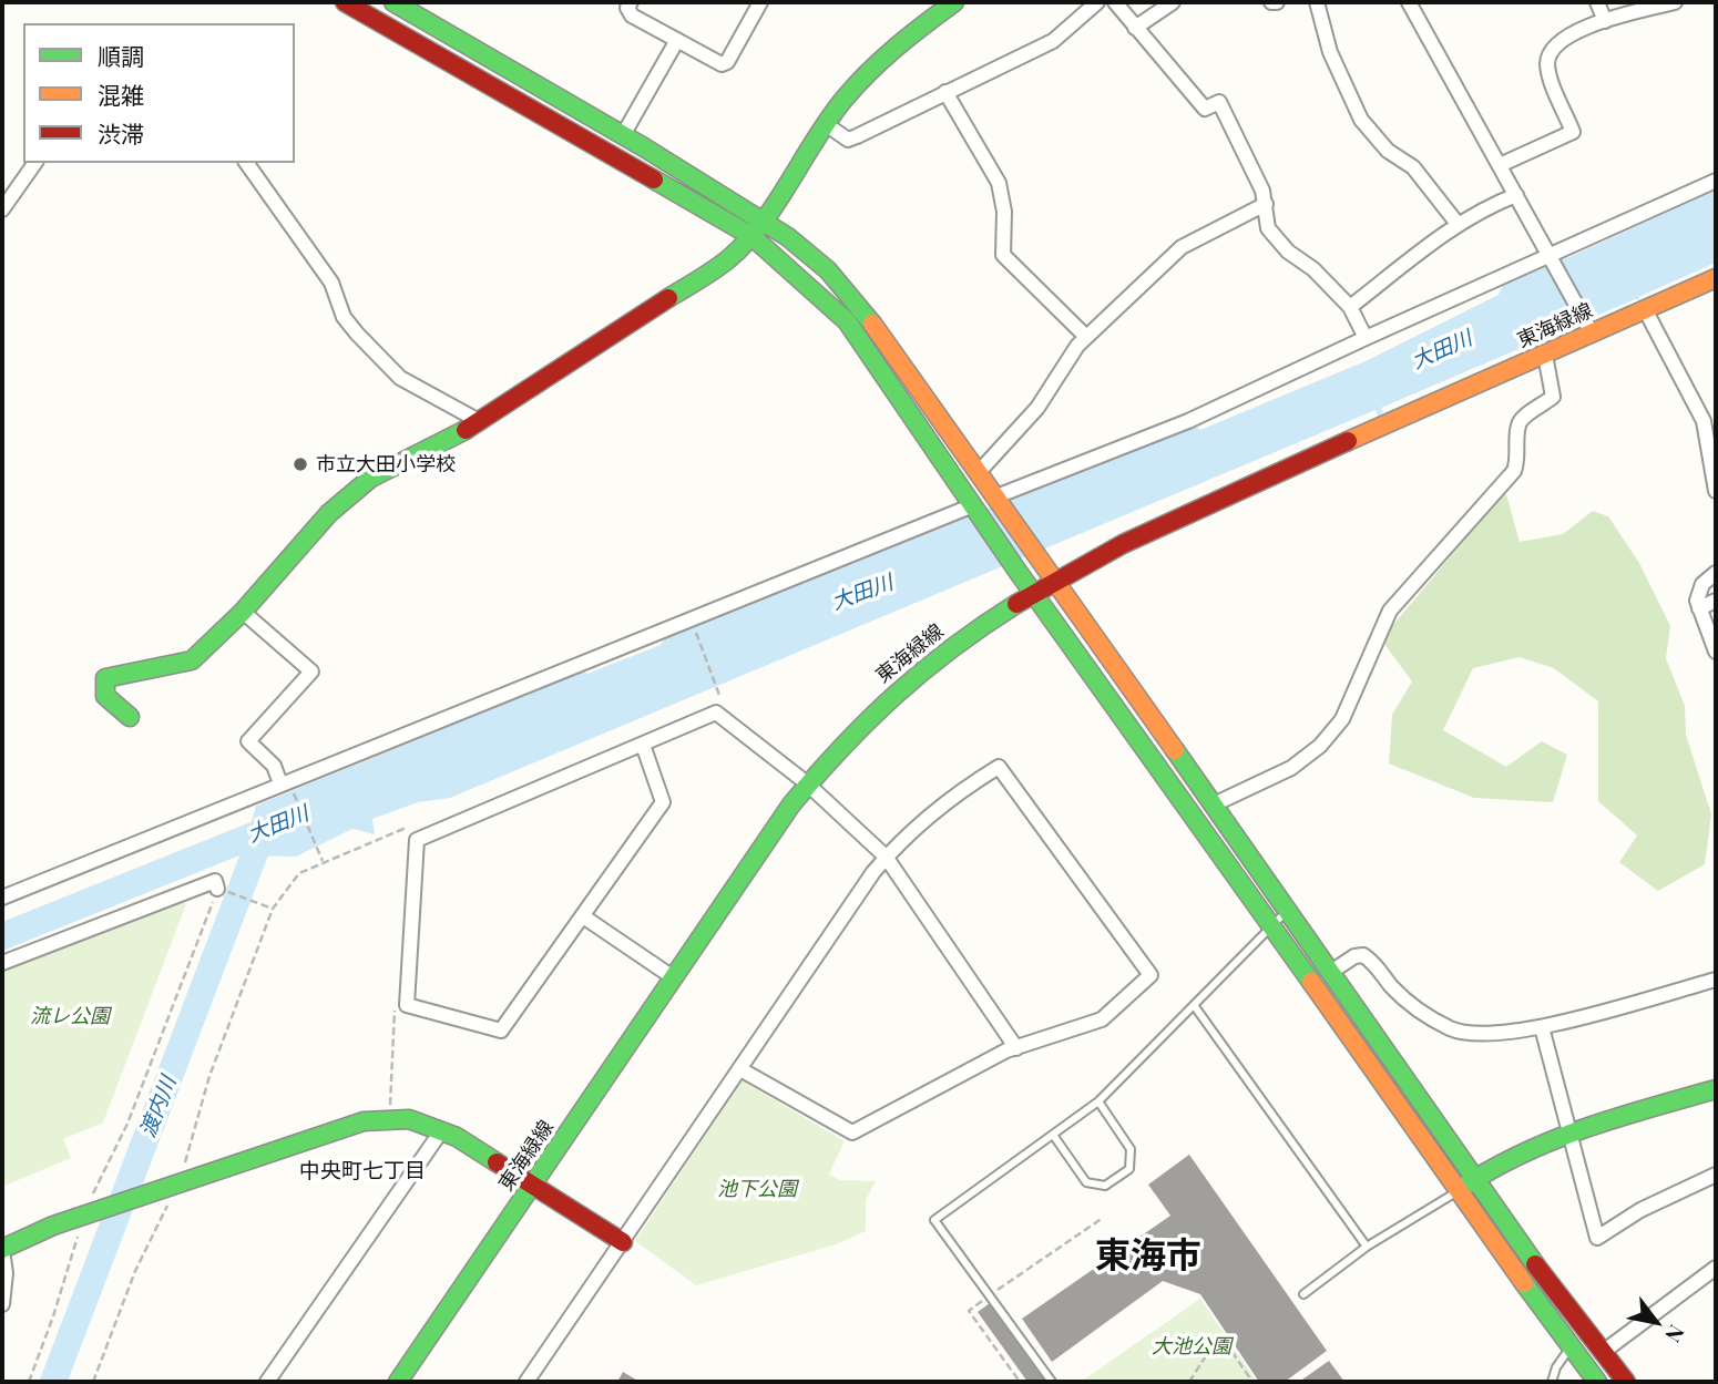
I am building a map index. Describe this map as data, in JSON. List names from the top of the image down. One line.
{"streets":{"street":["東海緑線"]},"districts":["中央町七丁目","東海市"],"water":["大田川","渡内川"],"parks":["流レ公園","池下公園","大池公園"],"places":["市立大田小学校"],"legend":["順調","混雑","渋滞"],"north":"bottom right"}
